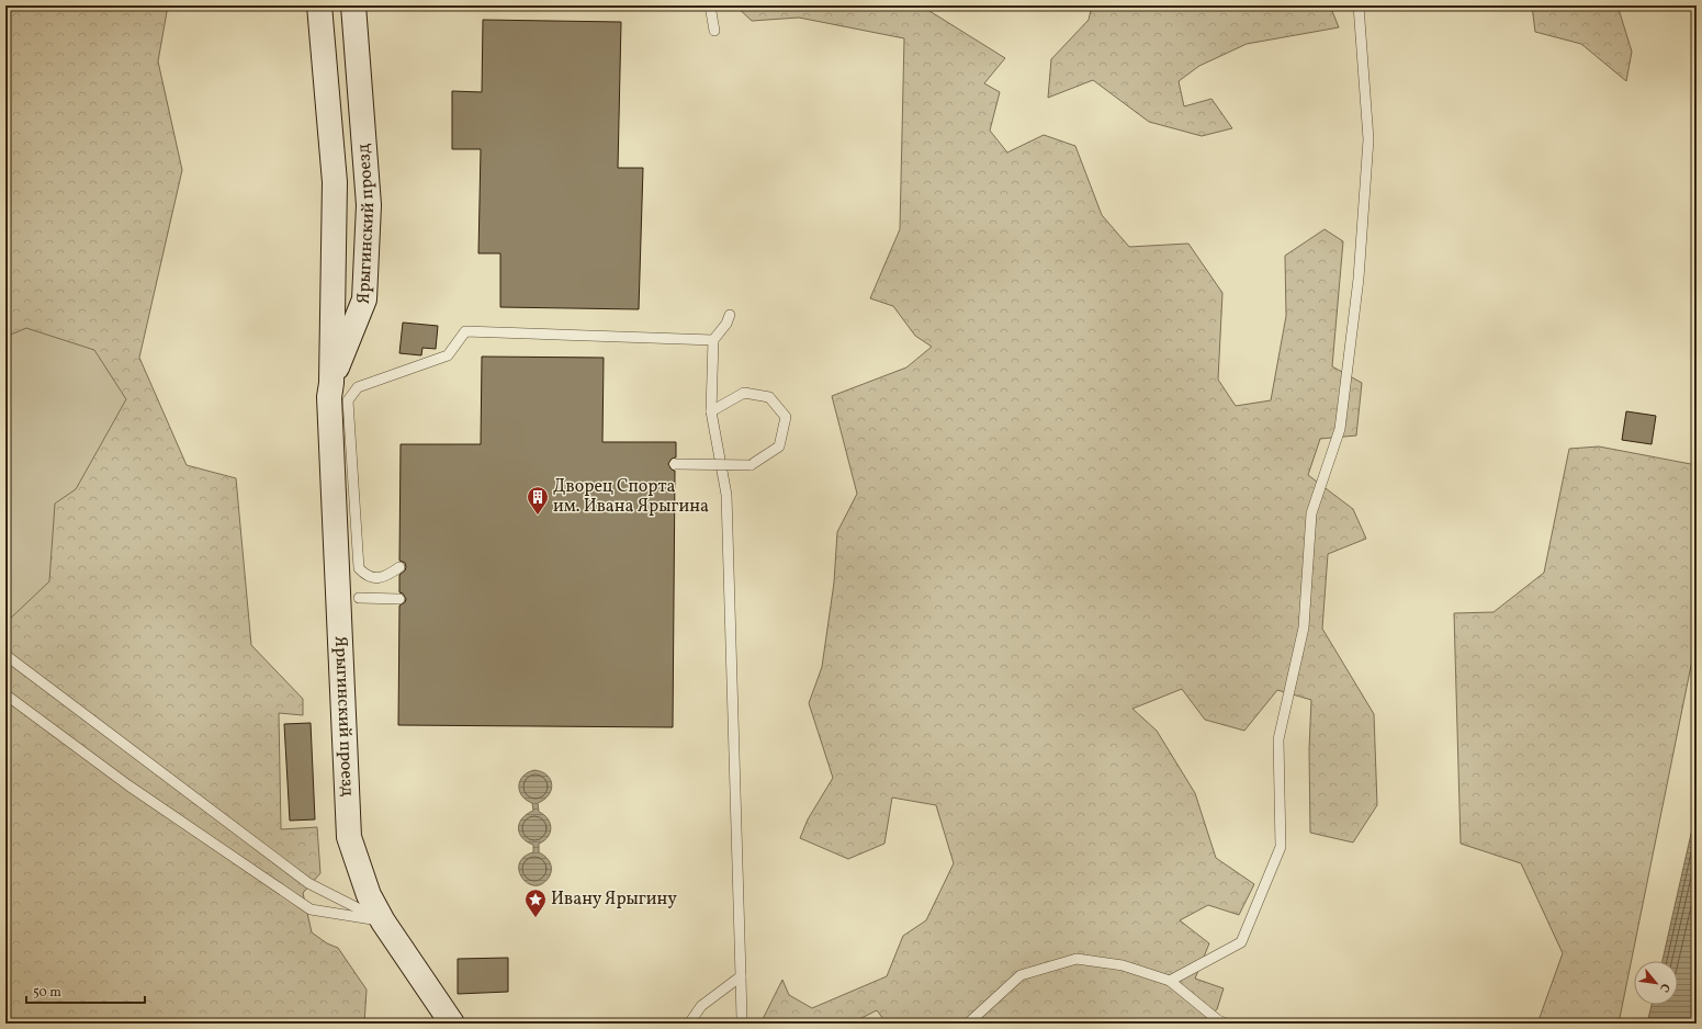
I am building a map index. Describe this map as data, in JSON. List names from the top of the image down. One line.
{"streets":{"main road":["Ярыгинский проезд"]},"places":{"building":["Дворец Спорта им. Ивана Ярыгина"],"place":["Ивану Ярыгину"]},"scale_bar":"50 m","north":"bottom right"}
